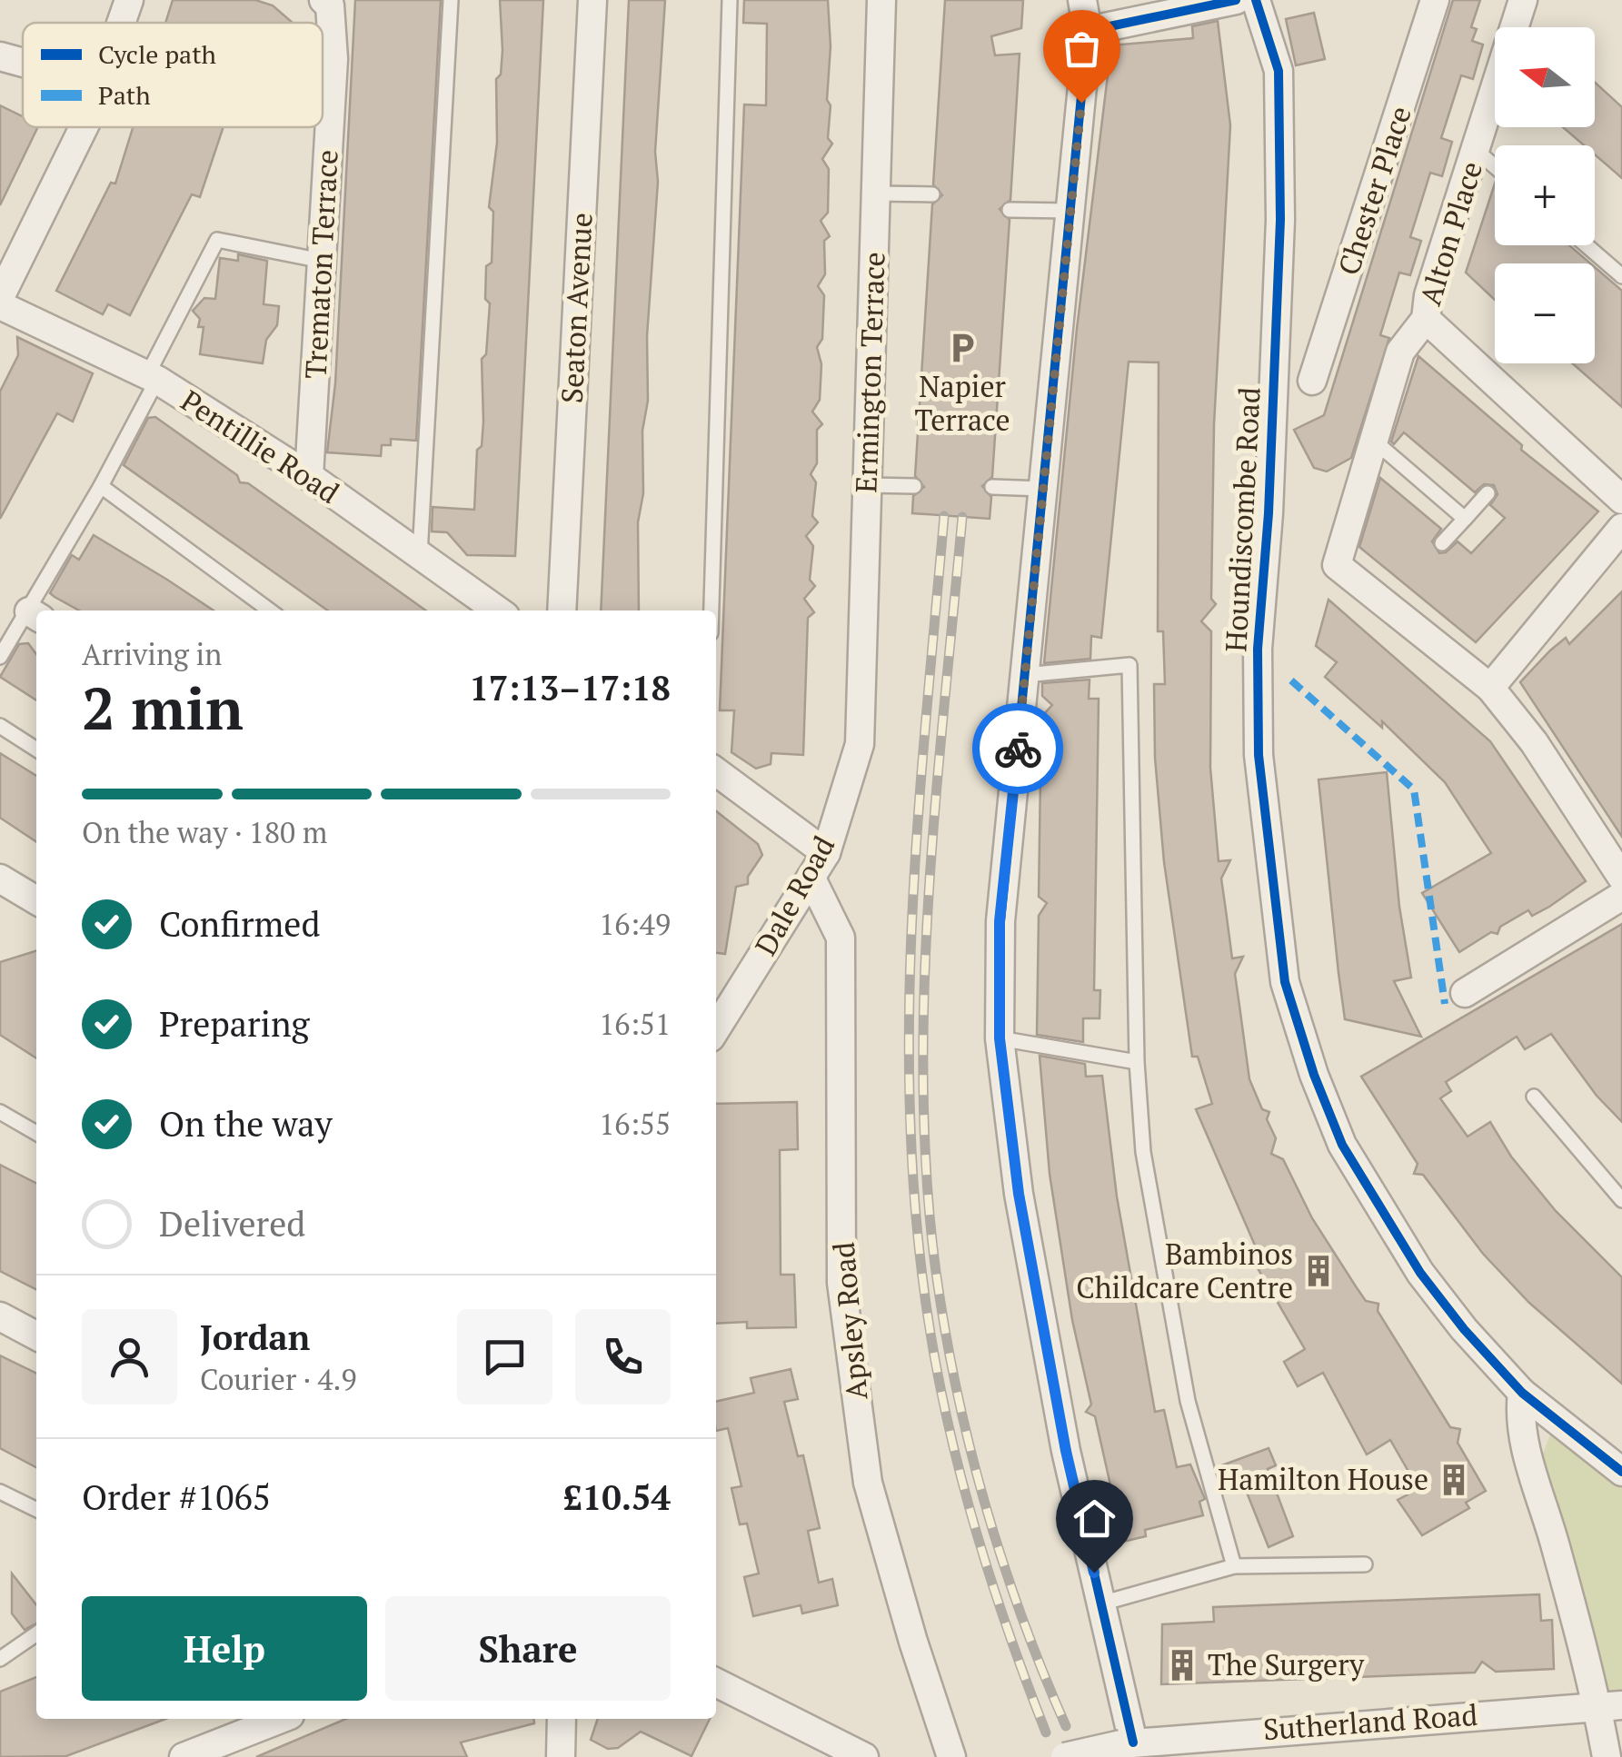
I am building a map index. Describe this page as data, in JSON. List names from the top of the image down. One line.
{"streets":{"street":["Chester Place","Alton Place","Trematon Terrace","Seaton Avenue","Ermington Terrace","Pentillie Road","Houndiscombe Road","Dale Road","Apsley Road","Sutherland Road"]},"crossings":[["Trematon Terrace","Pentillie Road"],["Ermington Terrace","Dale Road"],["Dale Road","Apsley Road"]],"places":{"parking":["Napier Terrace"],"building":["Bambinos Childcare Centre","Hamilton House","The Surgery"]},"legend":["Cycle path","Path"],"north":"left","page":{"map_buttons":["+","−"],"heading":["2 min","Arriving in","17:13–17:18"],"panel":["Jordan","Courier · 4.9","Order #1065","£10.54"],"bar":"On the way · 180 m","list":[["Confirmed","16:49"],["Preparing","16:51"],["On the way","16:55"],"Delivered"],"buttons":["Help","Share"]}}
